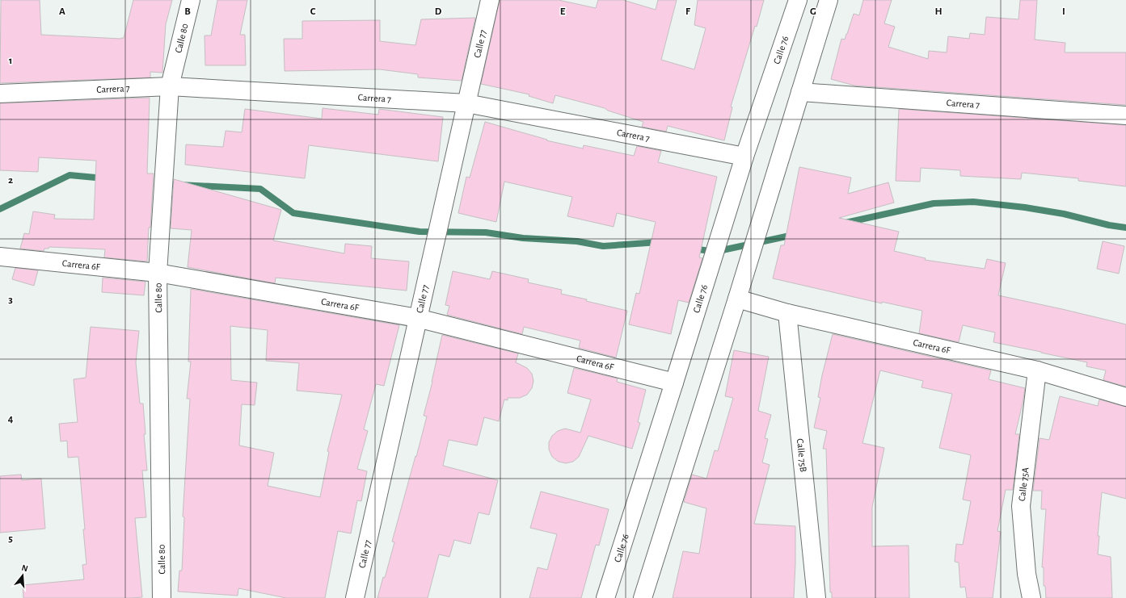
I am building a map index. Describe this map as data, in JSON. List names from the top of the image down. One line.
{"streets":{"street":["Calle 80","Calle 77","Calle 76","Carrera 7","Carrera 6F","Calle 75B","Calle 75A"]},"crossings":[["Calle 80","Carrera 7"],["Calle 80","Carrera 6F"],["Calle 77","Carrera 7"],["Calle 77","Carrera 6F"],["Calle 76","Carrera 7"],["Calle 76","Carrera 6F"],["Carrera 6F","Calle 75B"],["Carrera 6F","Calle 75A"]],"north":"top","grid":{"columns":["A","B","C","D","E","F","G","H","I"],"rows":["1","2","3","4","5"]}}
